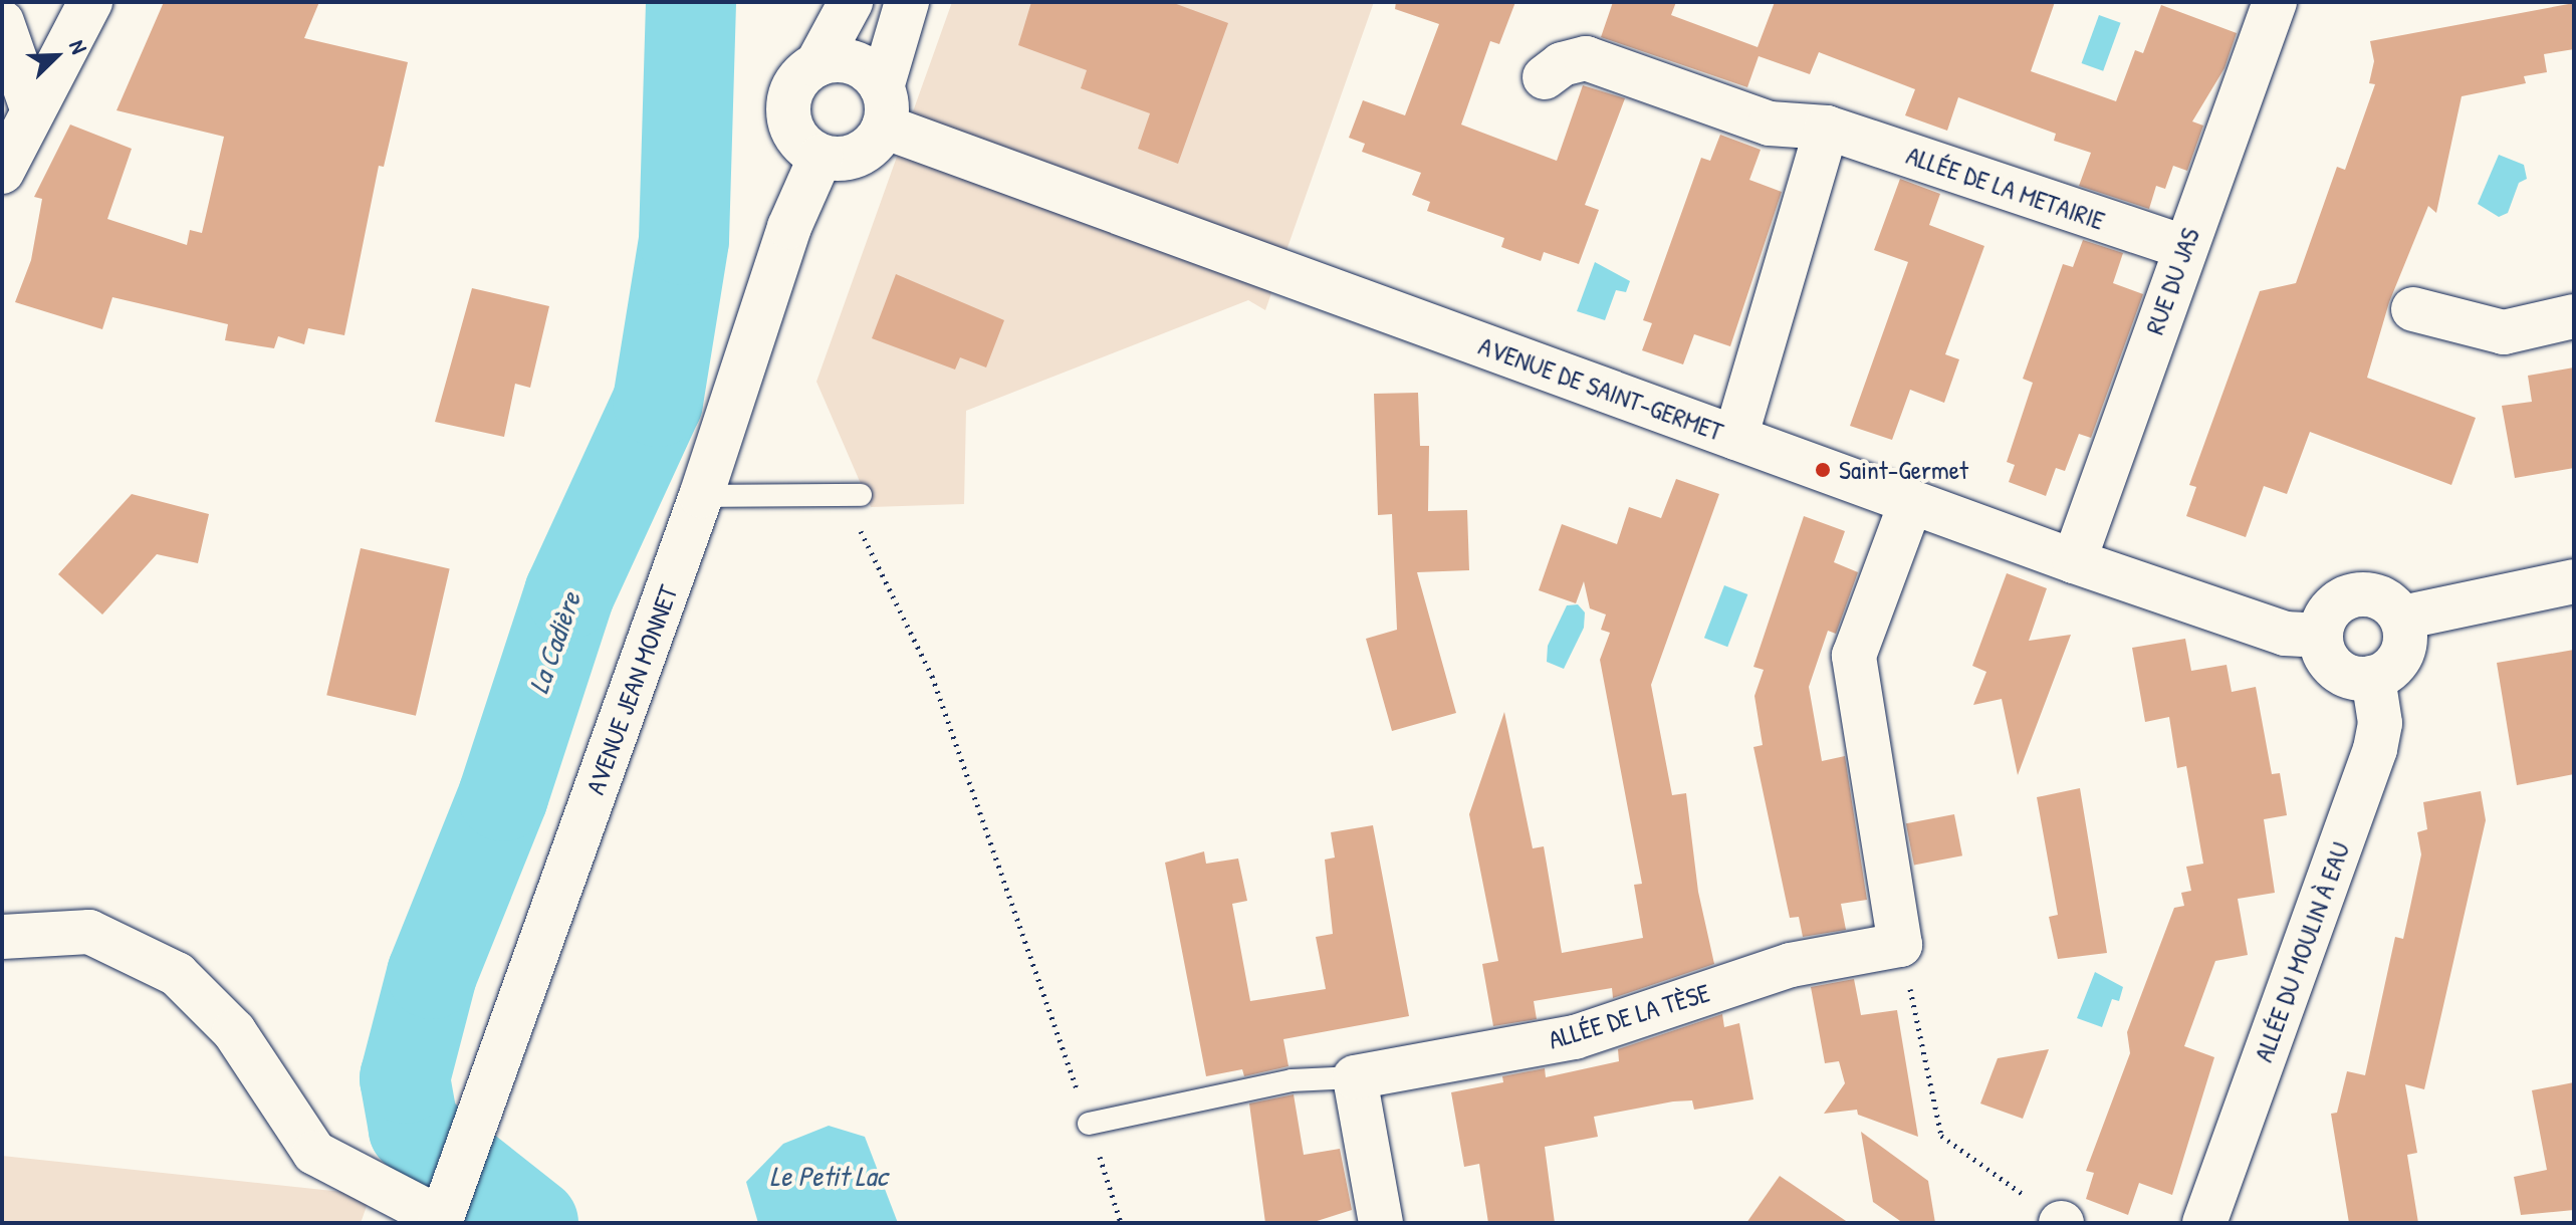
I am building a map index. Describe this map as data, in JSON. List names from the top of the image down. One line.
{"streets":{"street":["ALLÉE DE LA METAIRIE","RUE DU JAS","AVENUE DE SAINT-GERMET","AVENUE JEAN MONNET","ALLÉE DU MOULIN À EAU","ALLÉE DE LA TÈSE"]},"crossings":[["ALLÉE DE LA METAIRIE","RUE DU JAS"],["RUE DU JAS","AVENUE DE SAINT-GERMET"],["AVENUE DE SAINT-GERMET","AVENUE JEAN MONNET"],["AVENUE DE SAINT-GERMET","ALLÉE DU MOULIN À EAU"]],"water":["La Cadière","Le Petit Lac"],"places":["Saint-Germet"],"north":"top right"}
